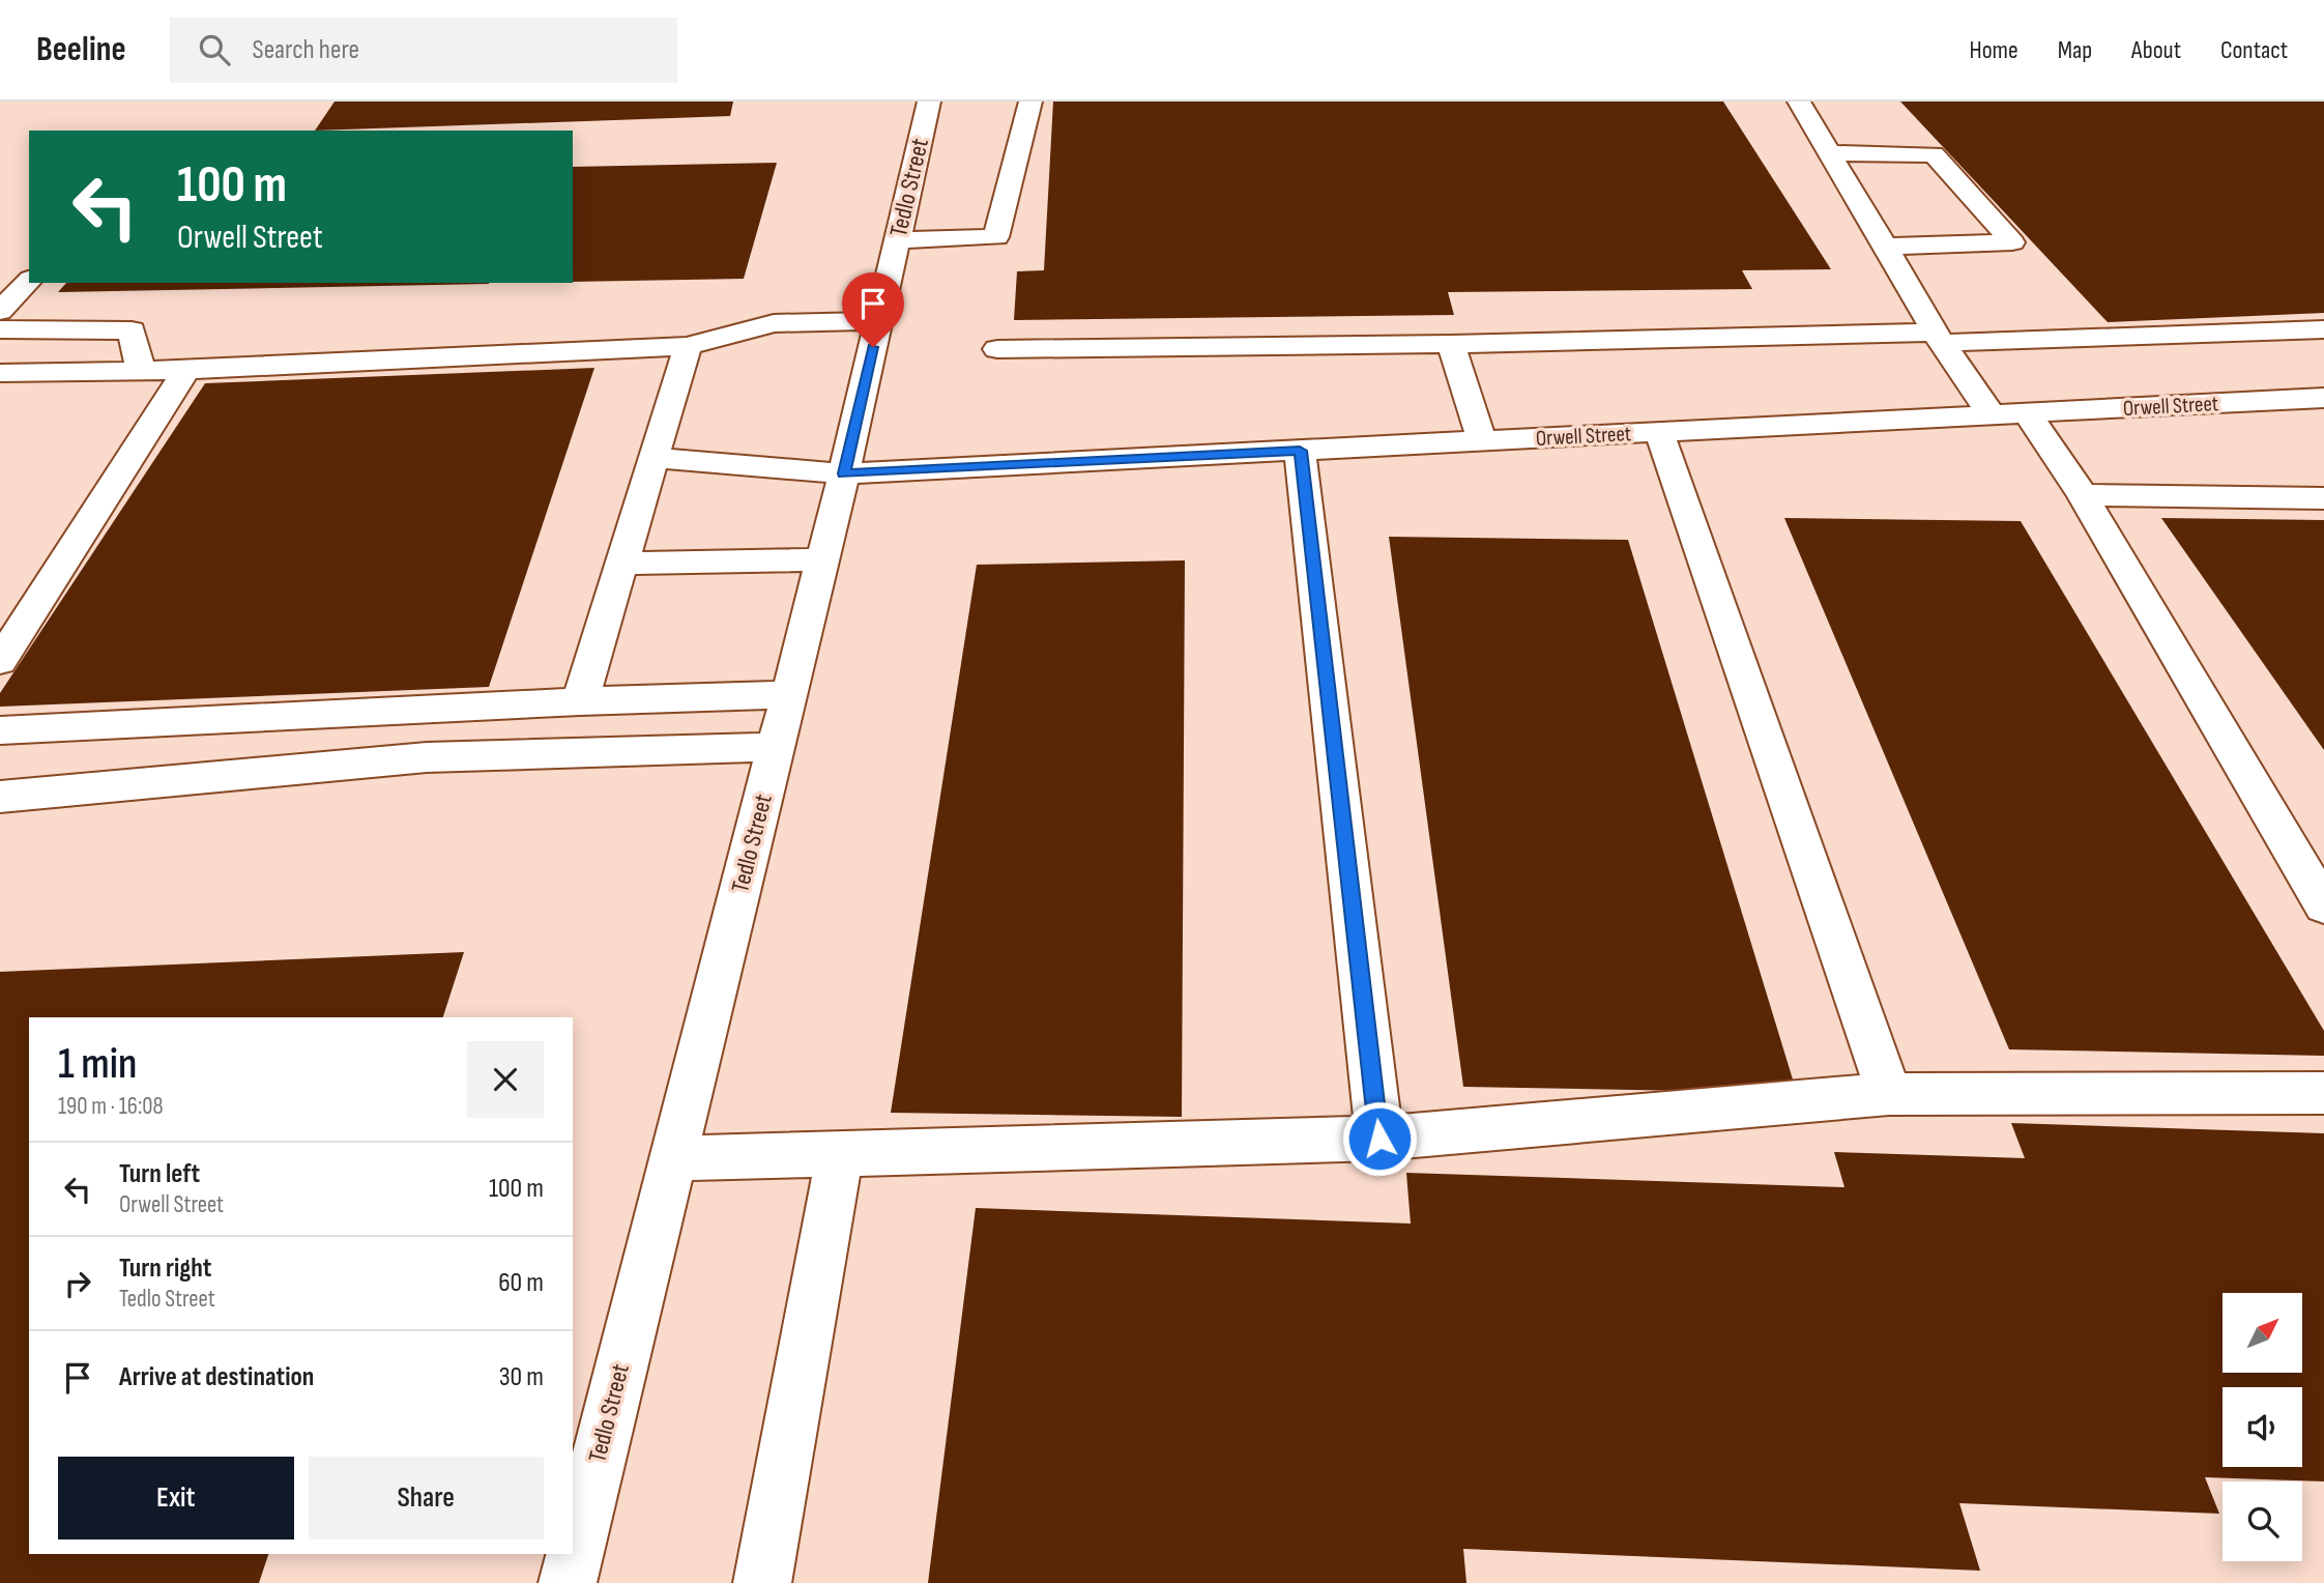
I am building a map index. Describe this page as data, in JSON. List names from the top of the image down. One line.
{"streets":{"street":["Tedlo Street","Orwell Street"]},"crossings":[["Tedlo Street","Orwell Street"]],"north":"top right","page":{"header":"Beeline","search":"Search here","nav":["Home","Map","About","Contact"],"turn":["100 m","Orwell Street"],"heading":["1 min","190 m · 16:08"],"list":[{"name":"Turn left","note":"Orwell Street","value":"100 m"},{"name":"Turn right","note":"Tedlo Street","value":"60 m"},{"name":"Arrive at destination","value":"30 m"}],"buttons":["Exit","Share"]}}
